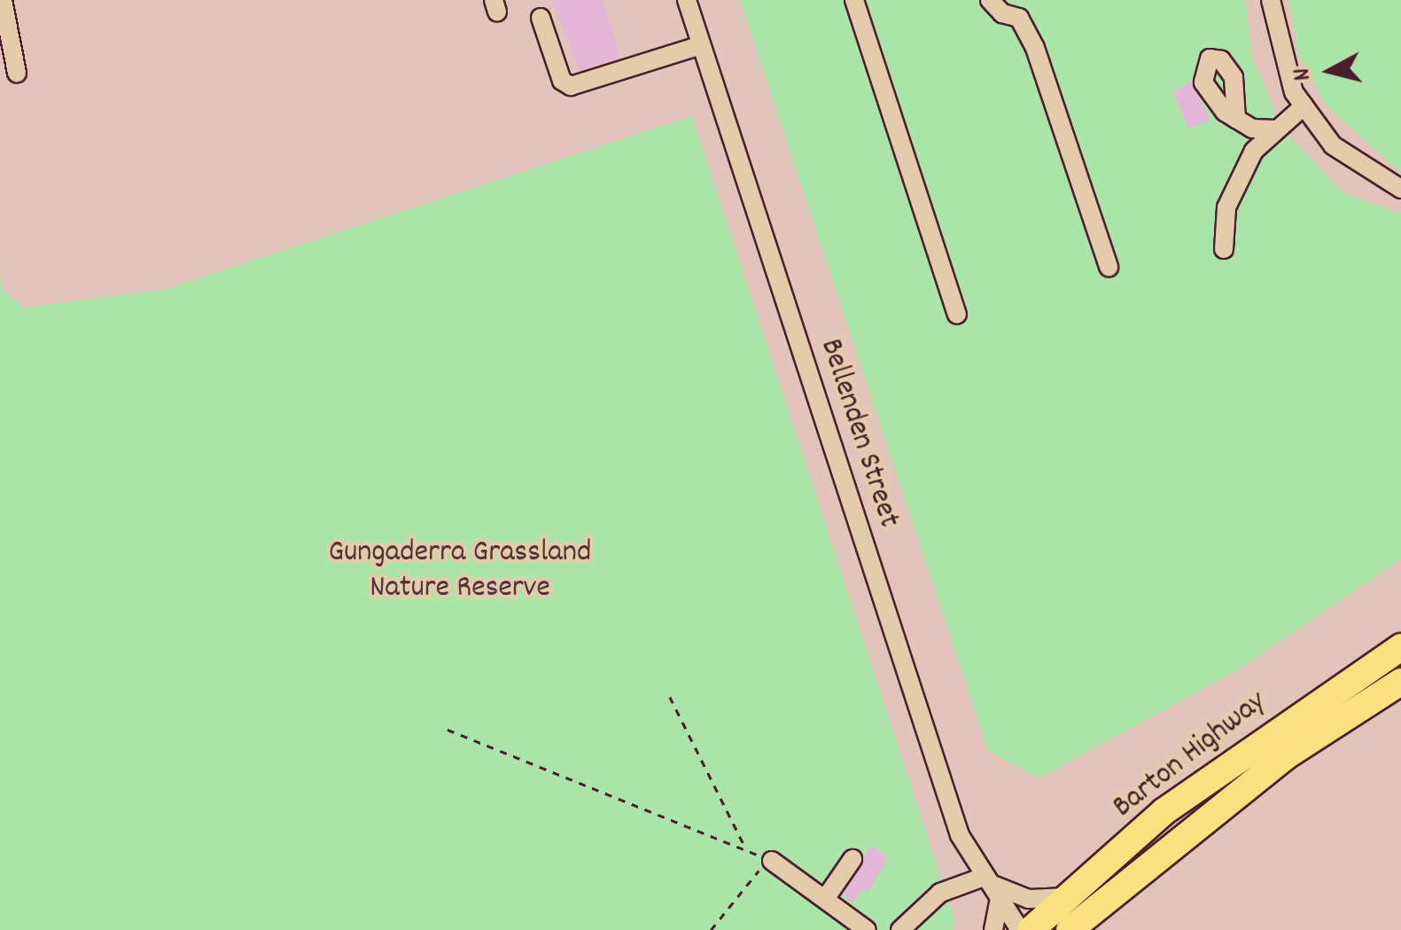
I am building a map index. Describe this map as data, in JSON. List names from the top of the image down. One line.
{"streets":{"highway":["Barton Highway"],"street":["Bellenden Street"]},"crossings":[["Bellenden Street","Barton Highway"]],"parks":["Gungaderra Grassland Nature Reserve"],"north":"left"}
